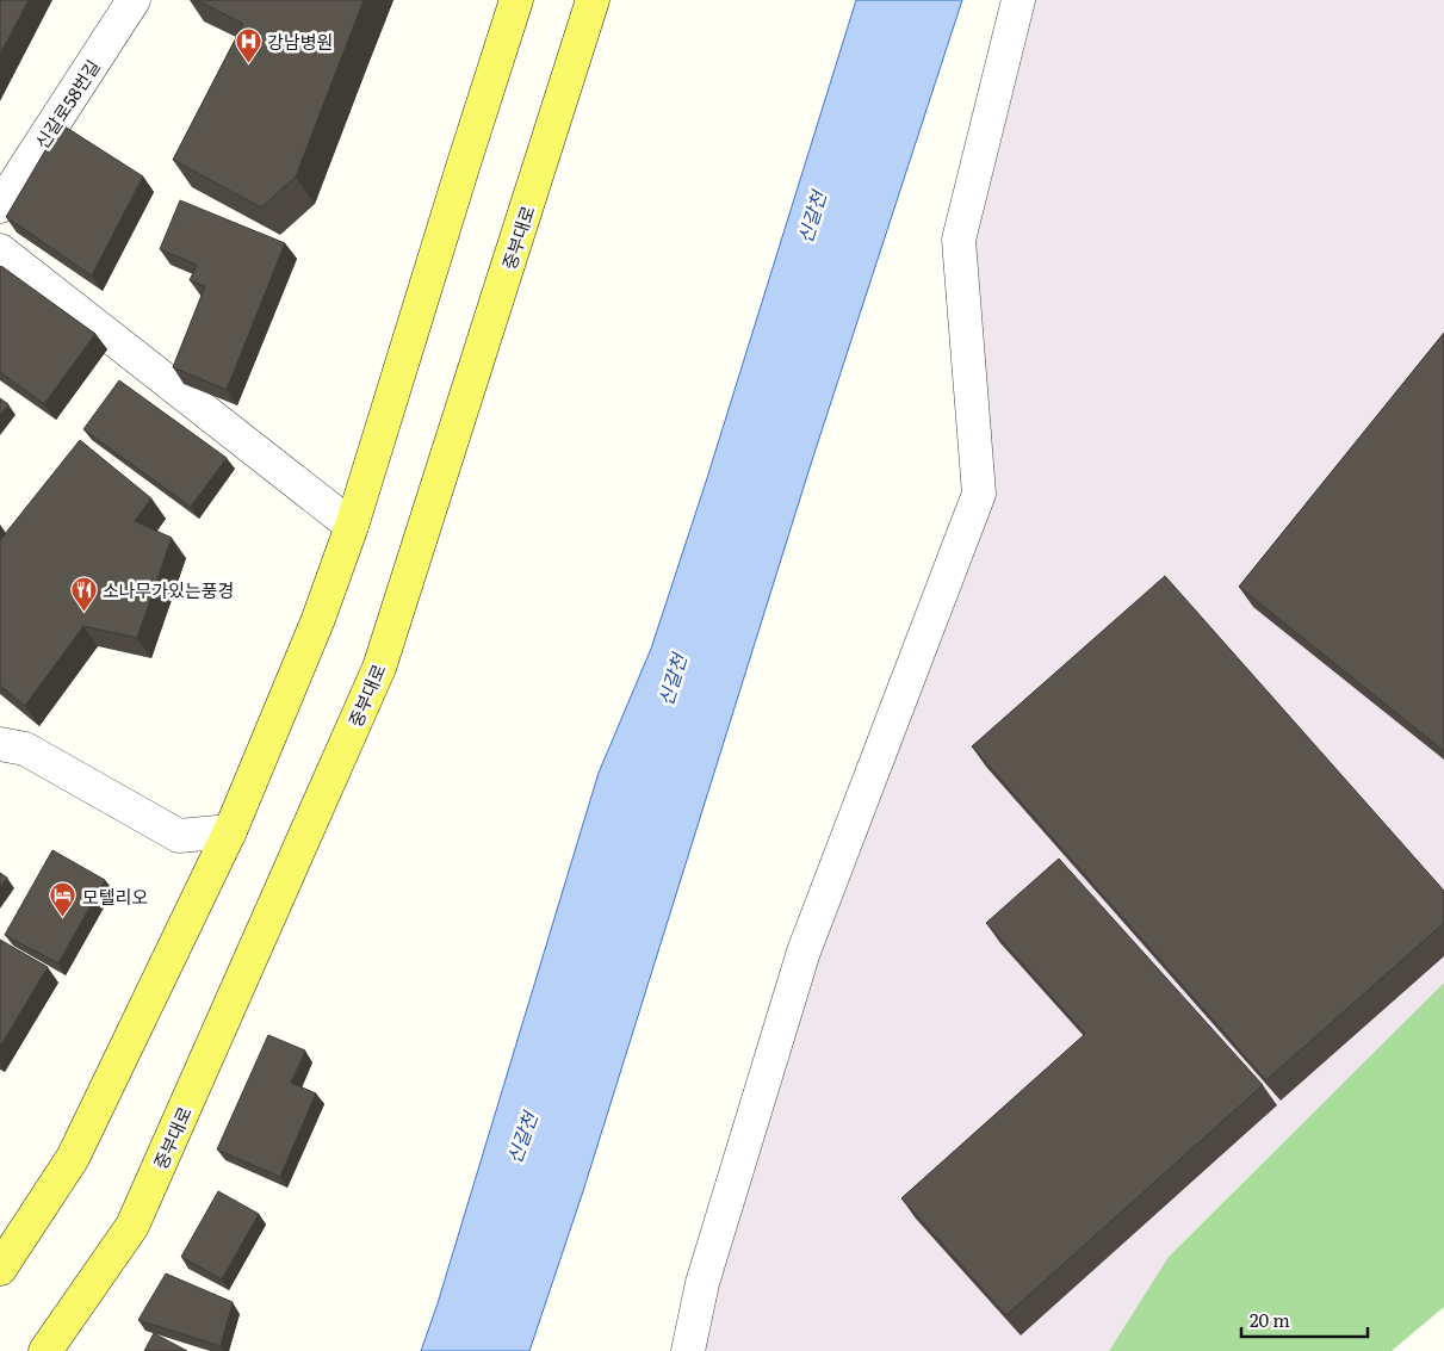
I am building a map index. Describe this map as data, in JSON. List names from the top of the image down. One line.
{"streets":{"main road":["중부대로"],"street":["신갈로58번길"]},"water":["신갈천"],"places":{"hospital":["강남병원"],"restaurant":["소나무가있는풍경"],"hotel":["모텔리오"]},"scale_bar":"20 m"}
